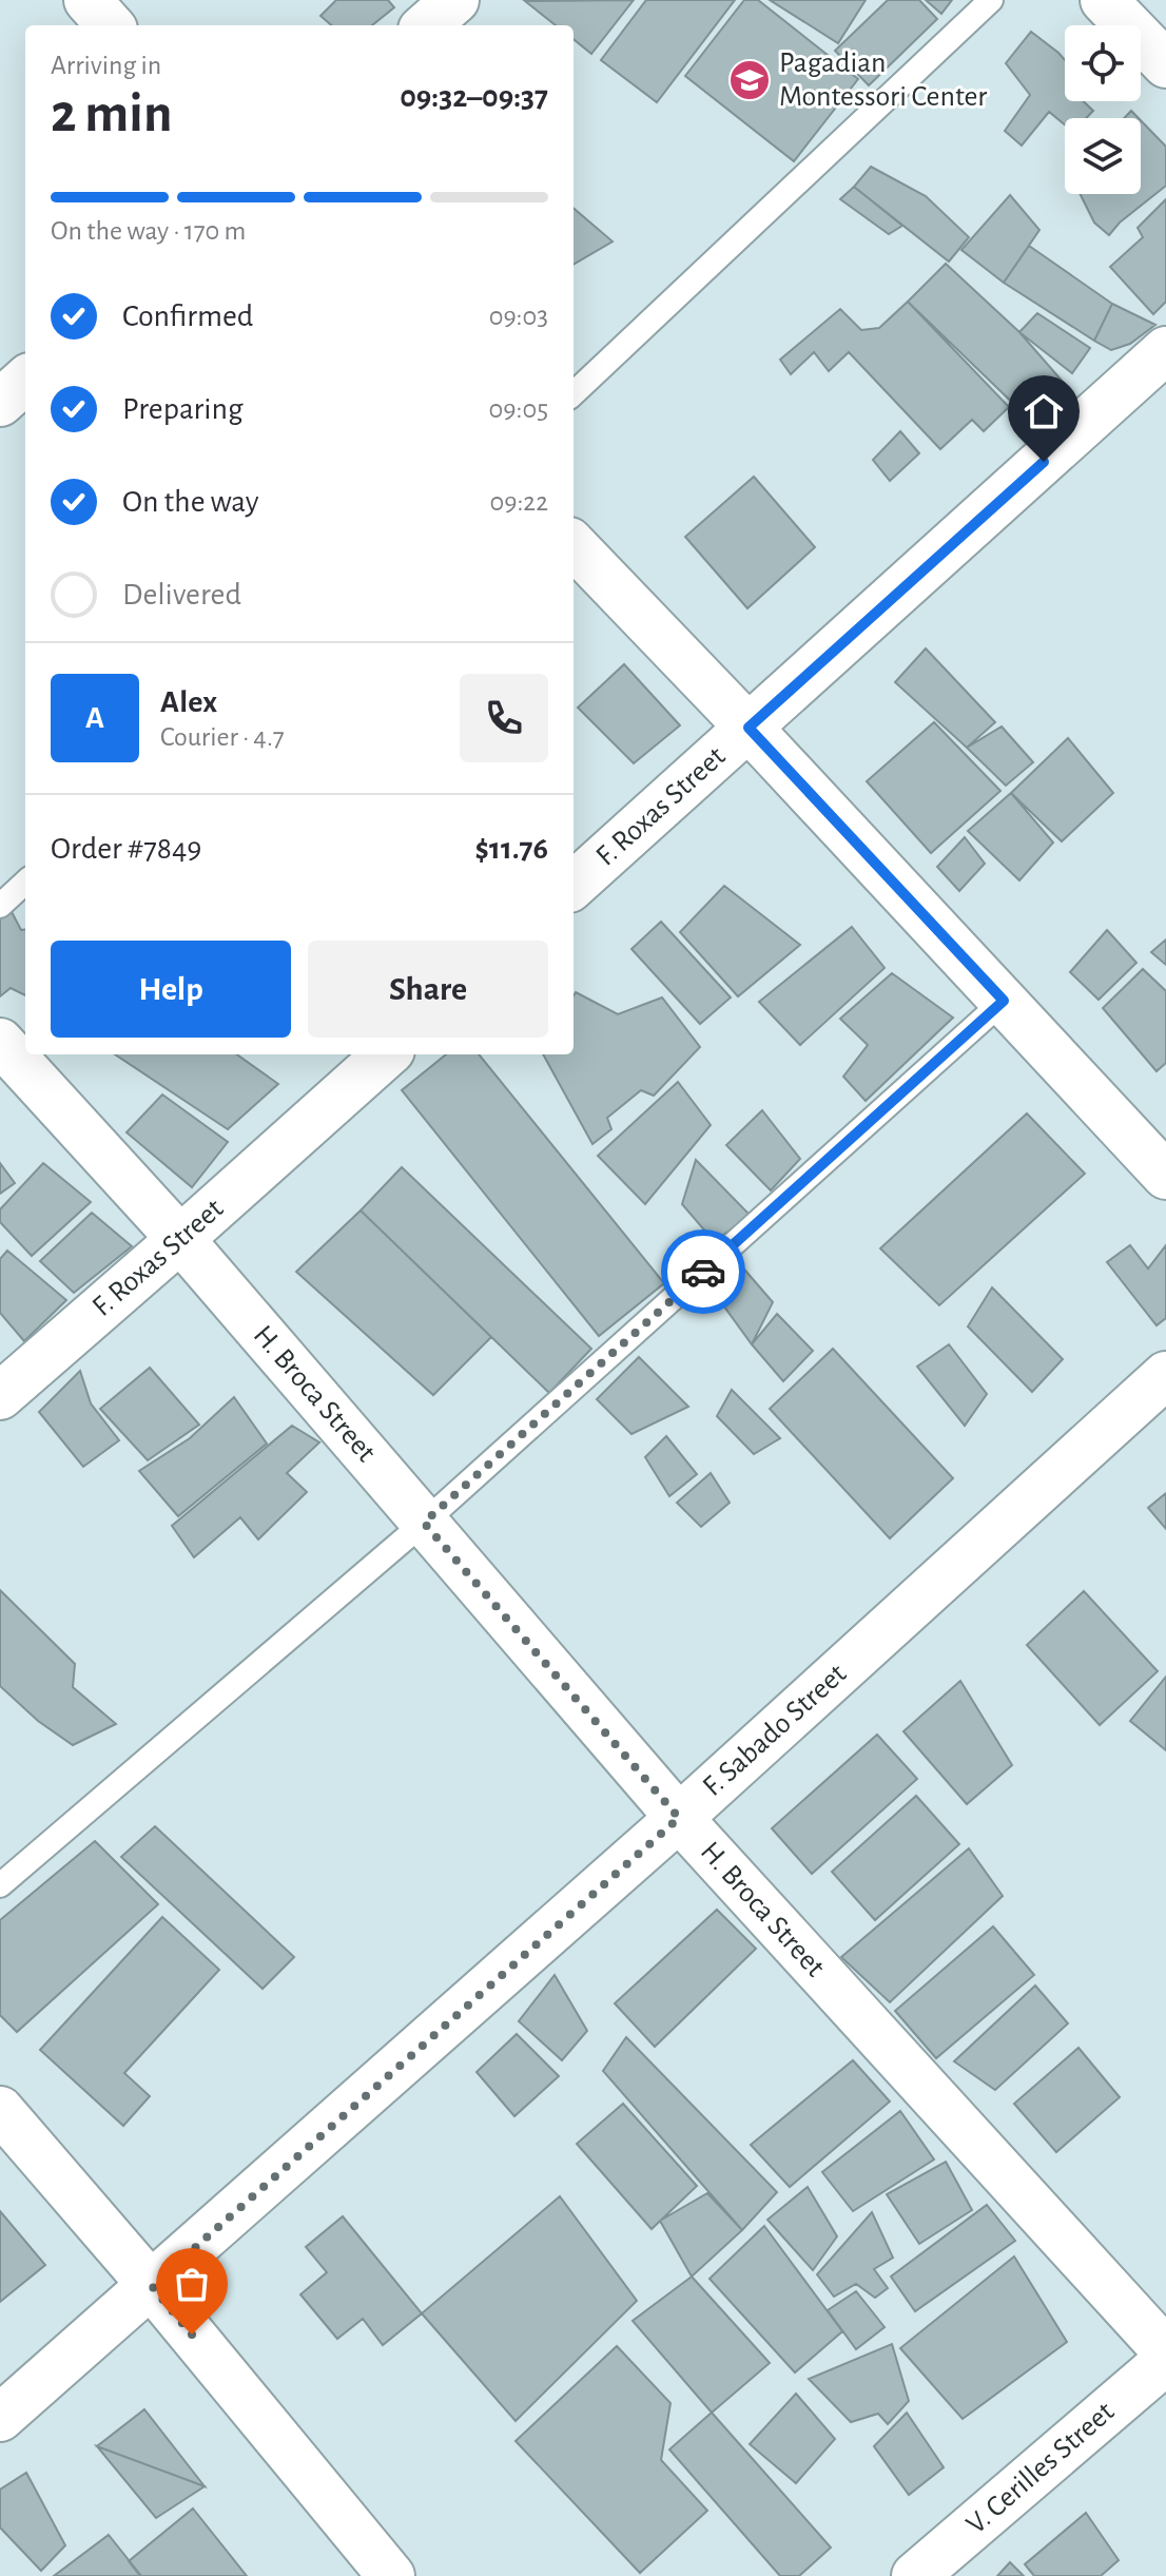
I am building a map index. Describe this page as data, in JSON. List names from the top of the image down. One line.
{"streets":{"street":["F. Roxas Street","H. Broca Street","F. Sabado Street","V. Cerilles Street"]},"crossings":[["F. Roxas Street","H. Broca Street"],["H. Broca Street","F. Sabado Street"]],"places":{"school or university":["Pagadian Montessori Center"]},"page":{"heading":["2 min","Arriving in","09:32–09:37"],"panel":["Alex","Courier · 4.7","Order #7849","$11.76"],"bar":"On the way · 170 m","list":[["Confirmed","09:03"],["Preparing","09:05"],["On the way","09:22"],"Delivered"],"round":"A","buttons":["Help","Share"]}}
